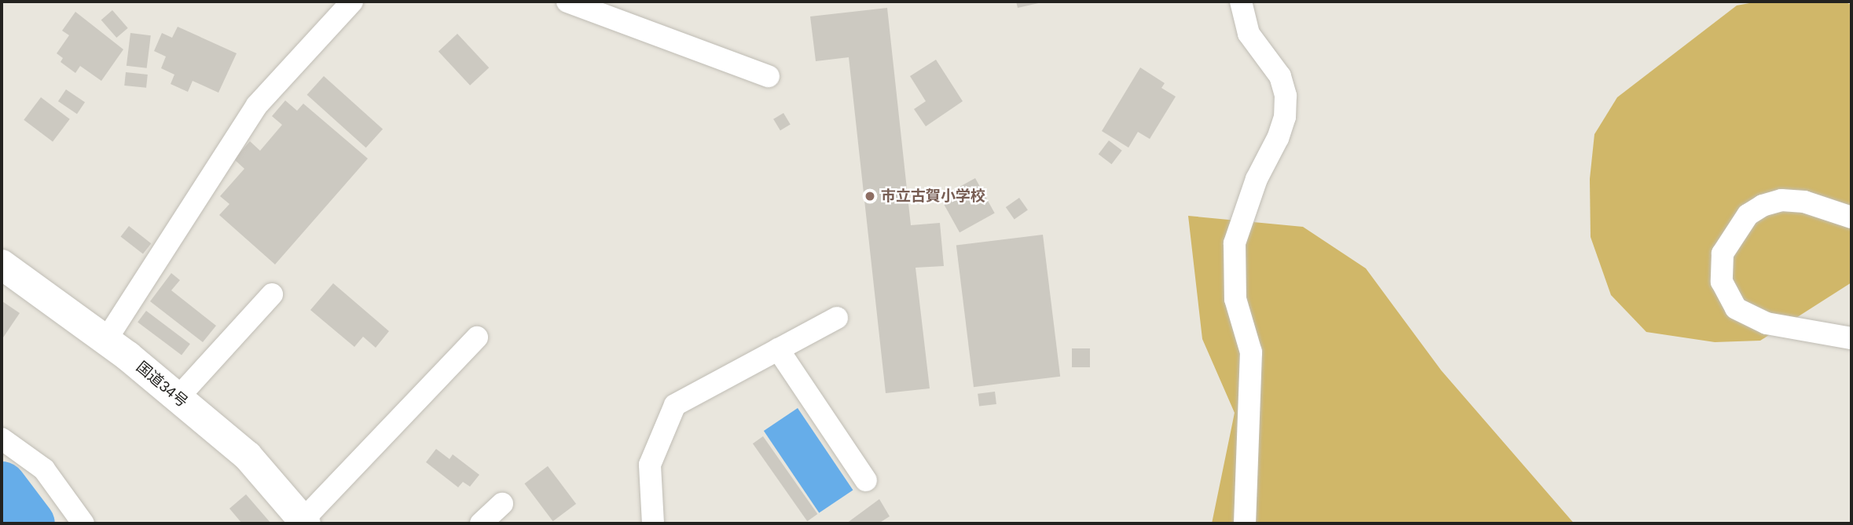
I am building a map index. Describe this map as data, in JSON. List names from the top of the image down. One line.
{"streets":{"highway":["国道34号"]},"places":["市立古賀小学校"]}
